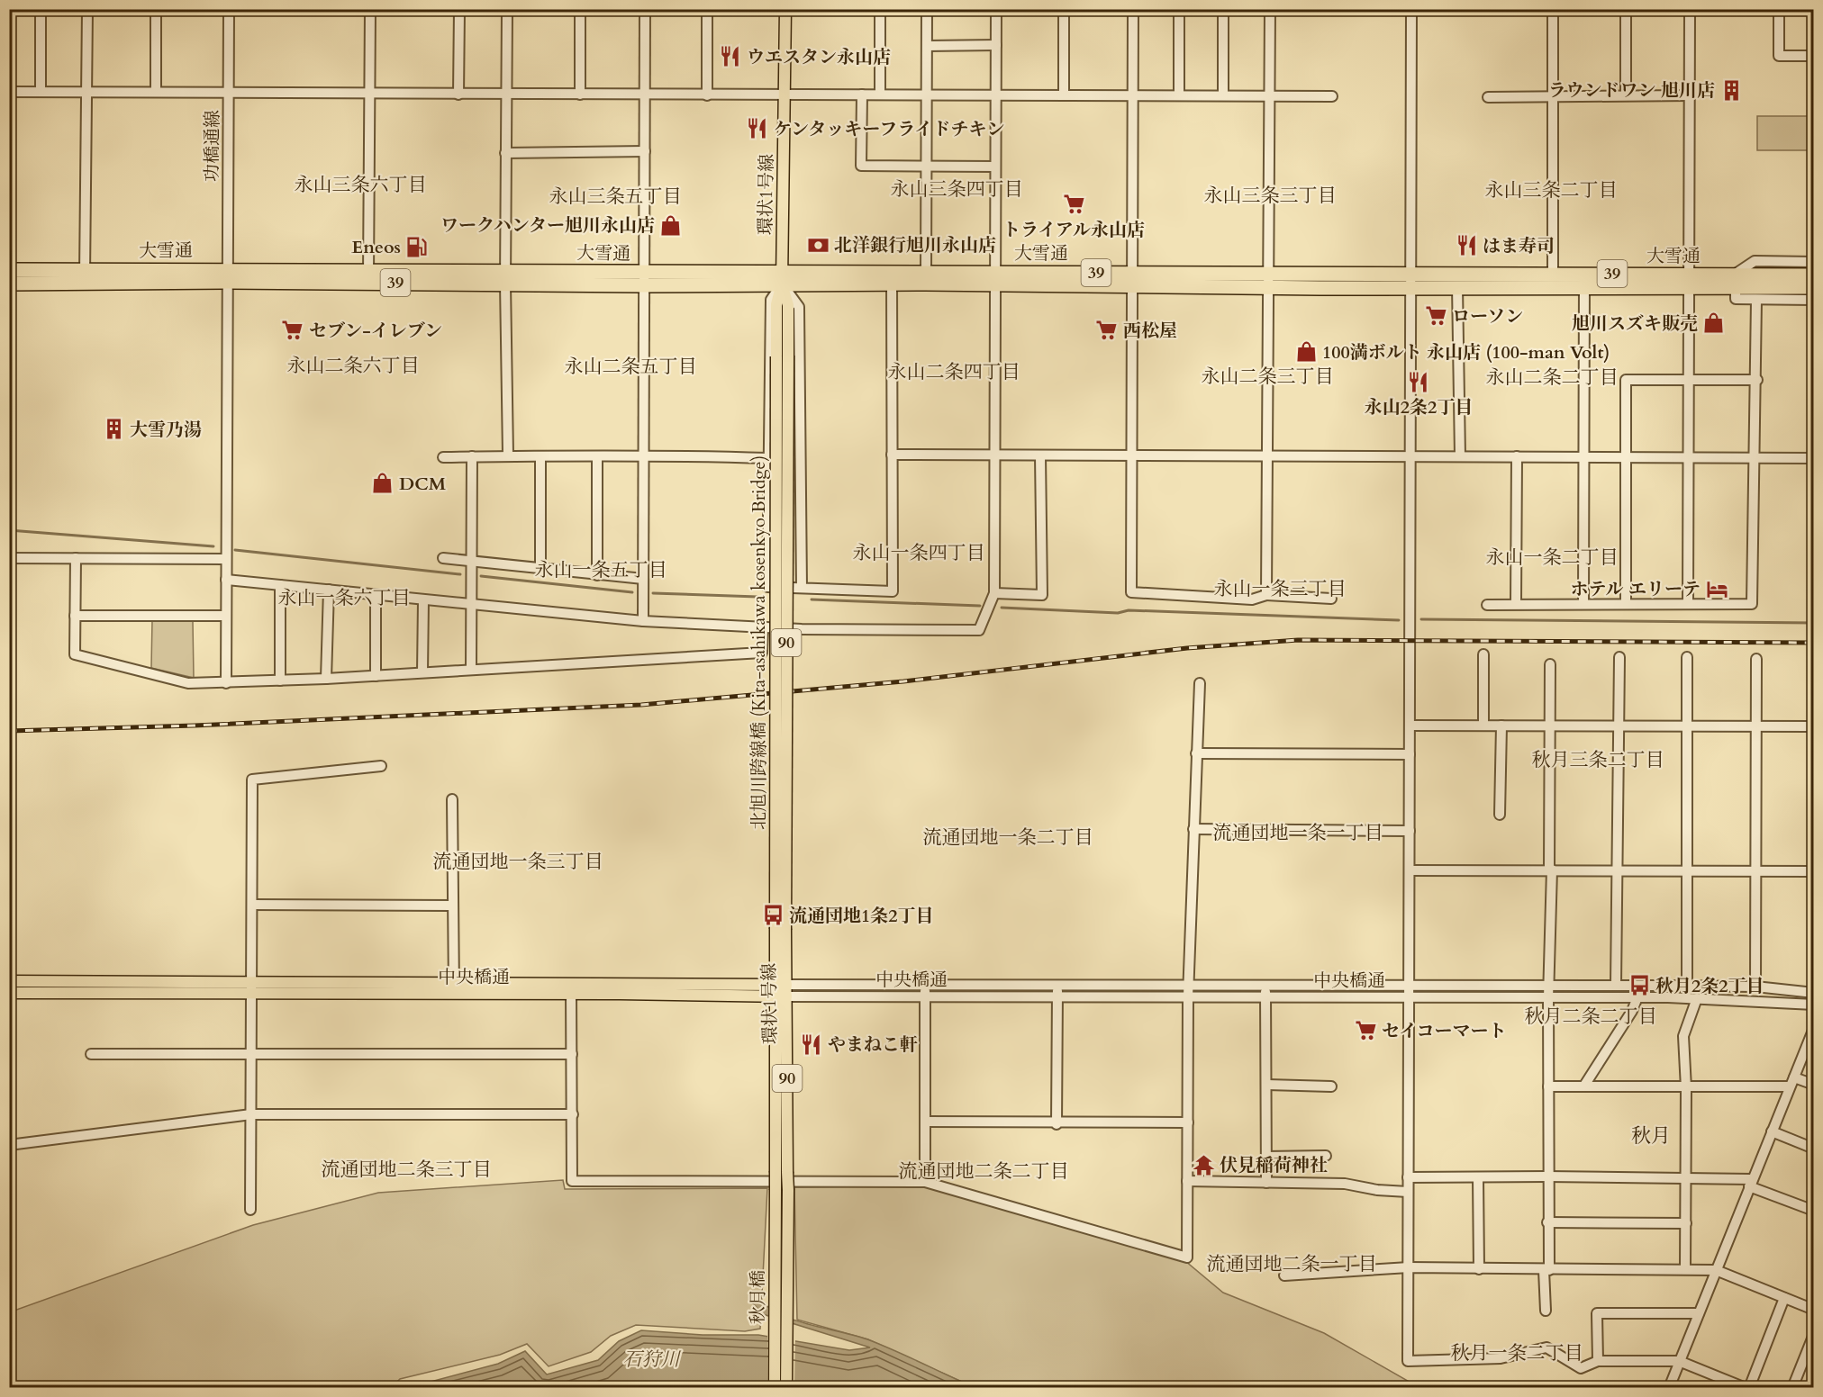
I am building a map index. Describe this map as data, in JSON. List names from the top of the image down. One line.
{"streets":{"highway":["大雪通","39"],"main road":["環状1号線","北旭川跨線橋 (Kita-asahikawa kosenkyo Bridge)","90","中央橋通","秋月橋"],"street":["功橋通線"]},"crossings":[["功橋通線","大雪通"],["環状1号線","大雪通"],["環状1号線","北旭川跨線橋 (Kita-asahikawa kosenkyo Bridge)"],["環状1号線","中央橋通"],["環状1号線","秋月橋"]],"districts":["永山三条六丁目","永山三条四丁目","永山三条二丁目","永山三条三丁目","永山三条五丁目","永山二条六丁目","永山二条五丁目","永山二条四丁目","永山二条三丁目","永山二条二丁目","永山一条四丁目","永山一条二丁目","永山一条五丁目","永山一条三丁目","永山一条六丁目","秋月三条二丁目","流通団地一条一丁目","流通団地一条二丁目","流通団地一条三丁目","秋月二条二丁目","秋月","流通団地二条三丁目","流通団地二条二丁目","流通団地二条一丁目","秋月一条二丁目"],"water":["石狩川"],"places":{"restaurant":["ウエスタン永山店","ケンタッキーフライドチキン","はま寿司","永山2条2丁目","やまねこ軒"],"building":["ラウンドワン 旭川店","大雪乃湯"],"supermarket":["トライアル永山店","ローソン","セブン-イレブン","西松屋","セイコーマート"],"shop":["ワークハンター旭川永山店","旭川スズキ販売","100満ボルト 永山店 (100-man Volt)","DCM"],"bank":["北洋銀行旭川永山店"],"fuel station":["Eneos"],"hotel":["ホテル エリーテ"],"bus stop":["流通団地1条2丁目","秋月2条2丁目"],"temple":["伏見稲荷神社"]}}
